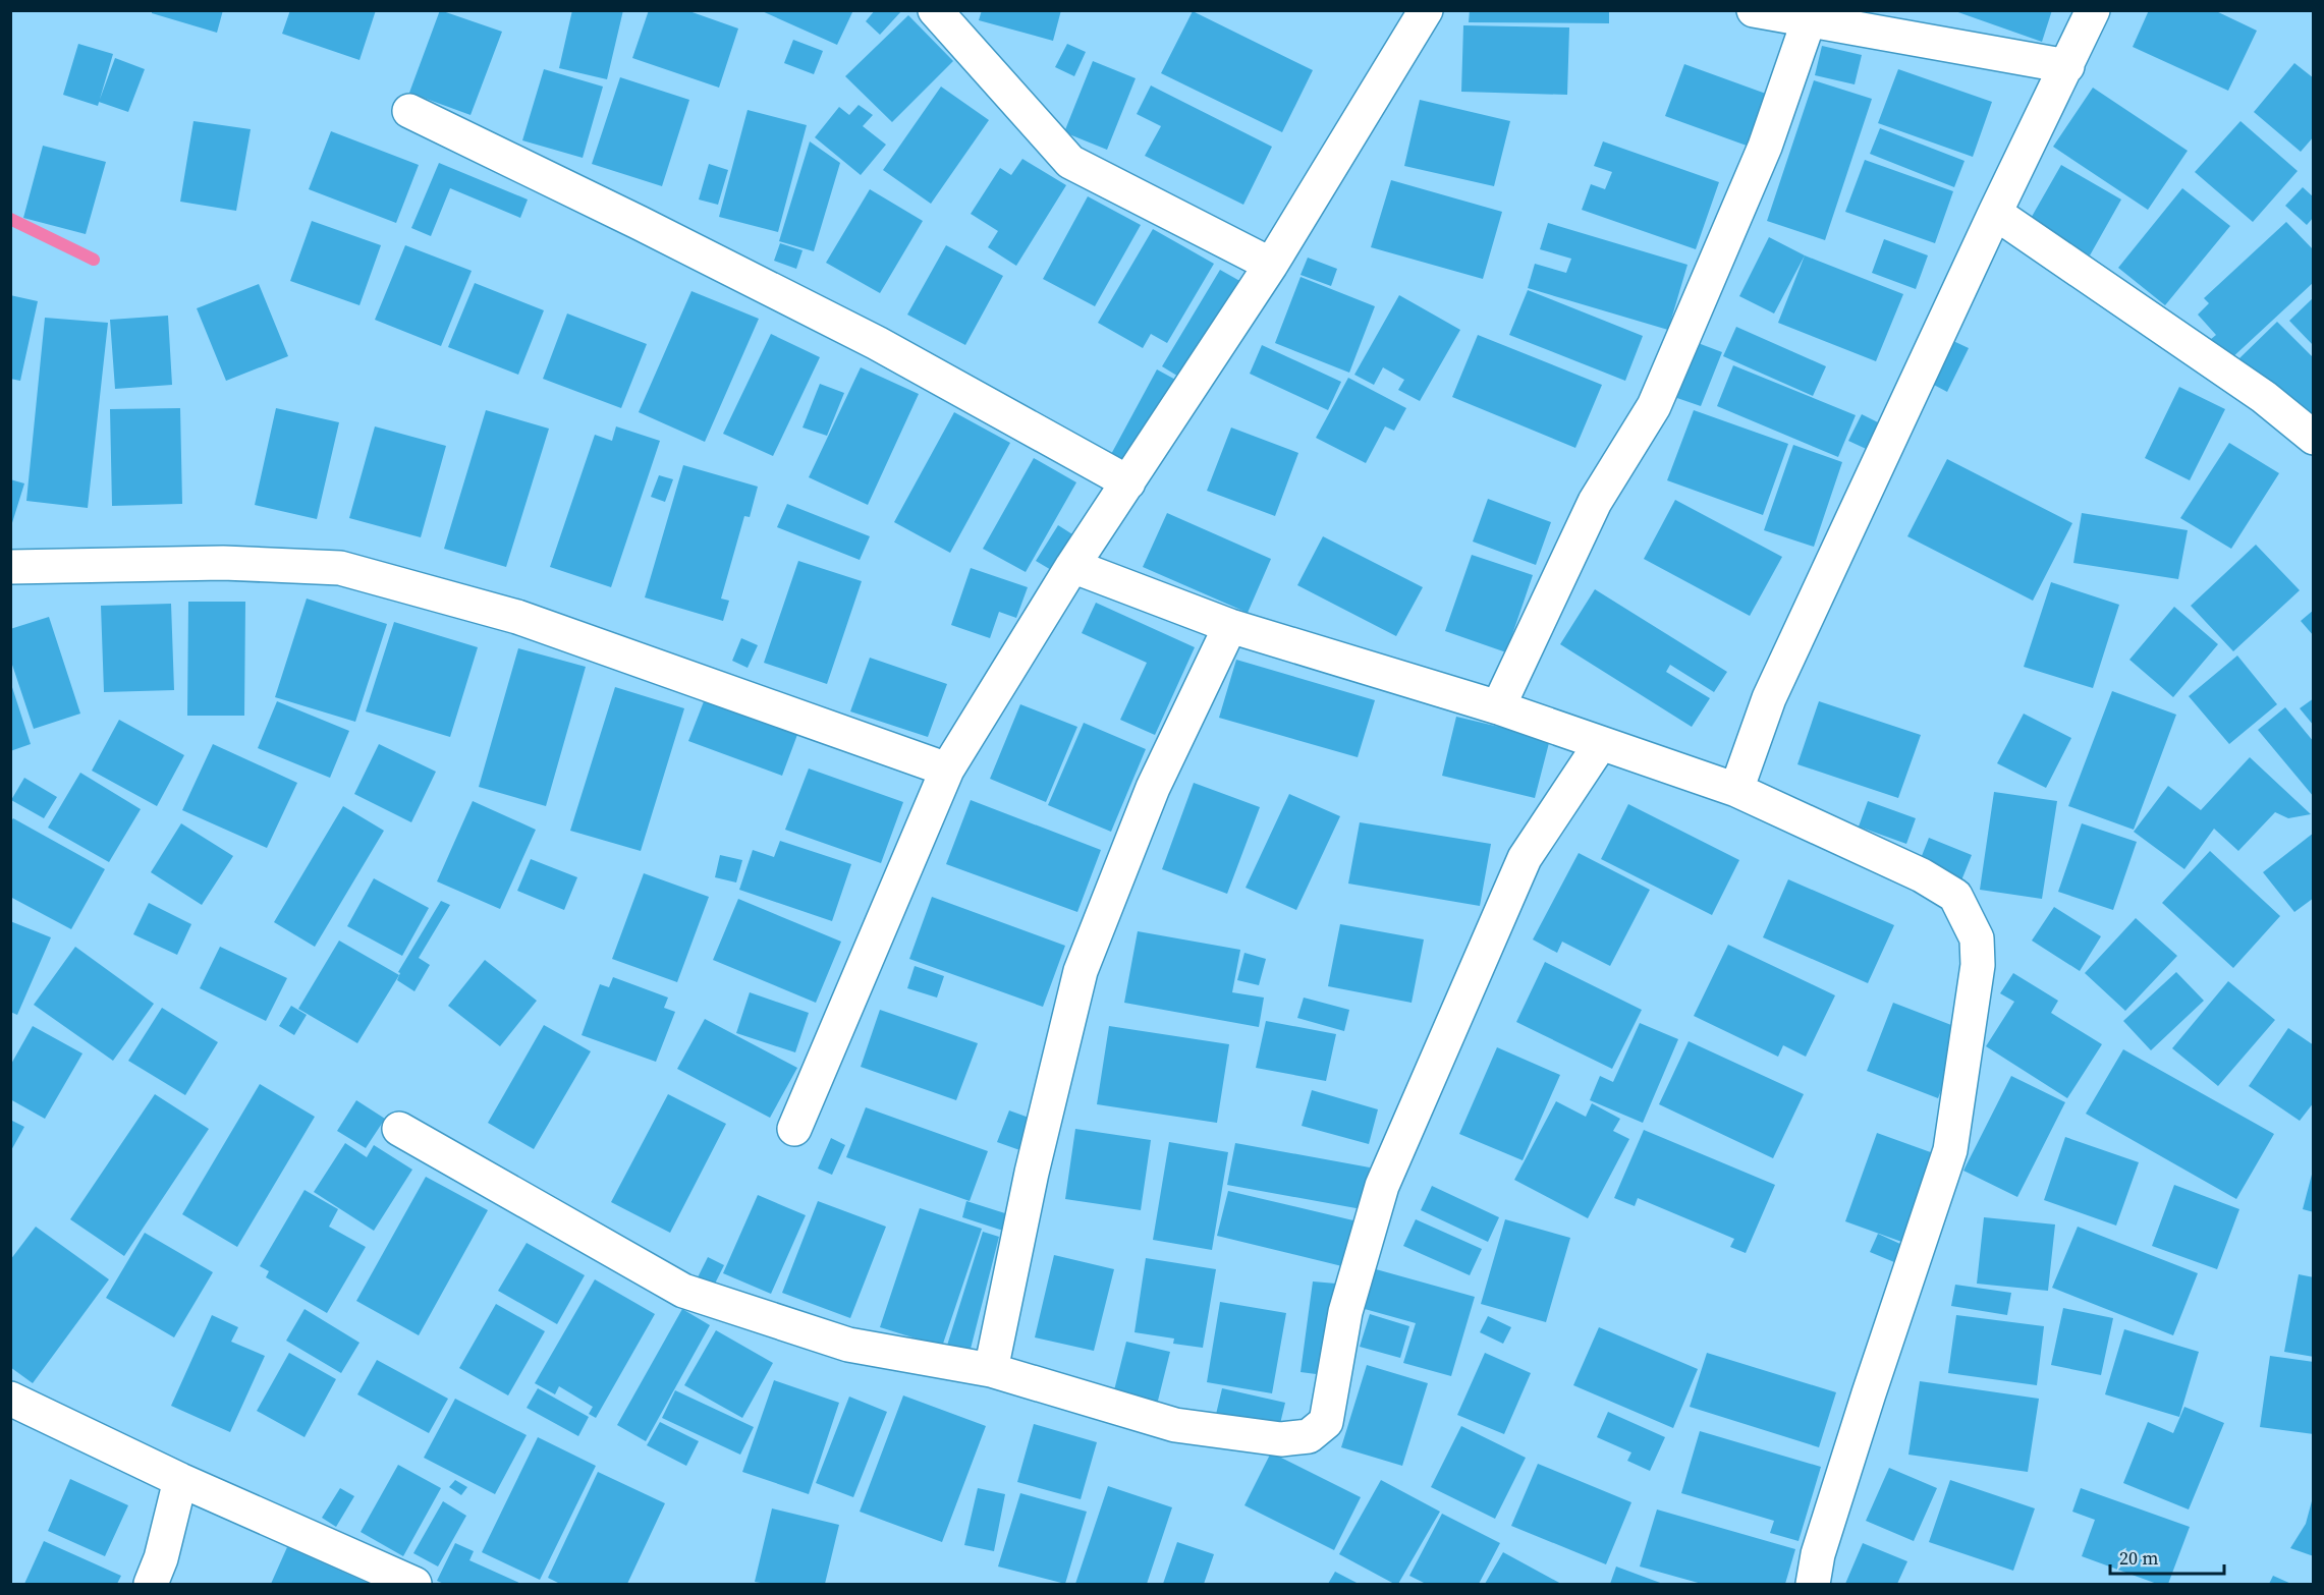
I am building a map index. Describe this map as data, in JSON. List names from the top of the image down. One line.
{"scale_bar":"20 m"}
